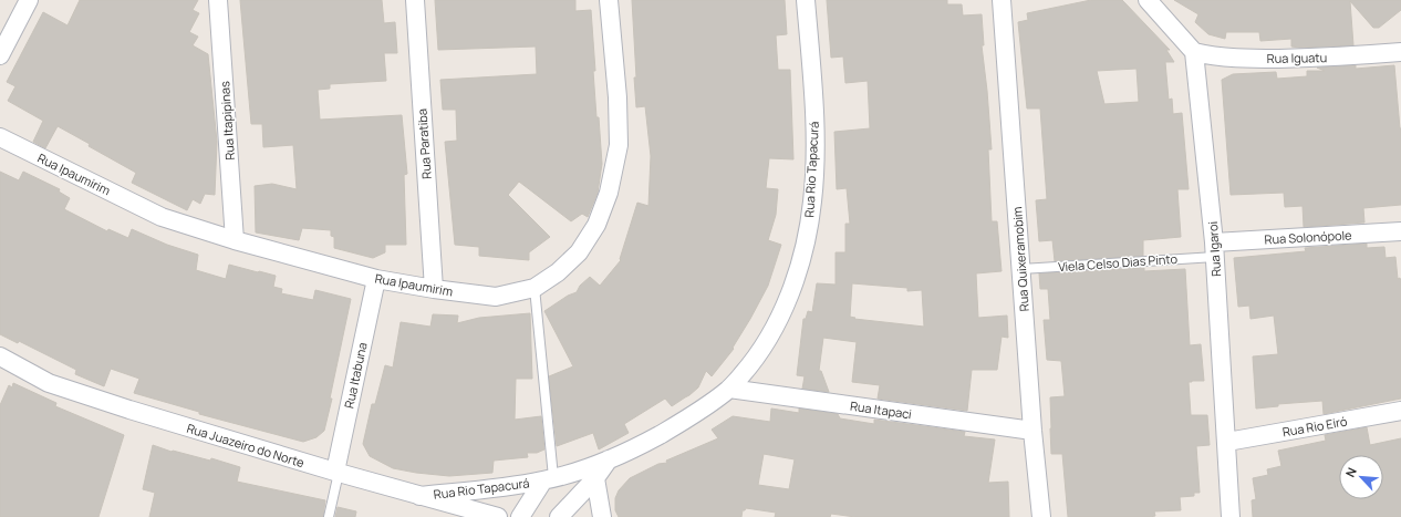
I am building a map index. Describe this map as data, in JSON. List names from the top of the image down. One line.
{"streets":{"street":["Rua Iguatu","Rua Itapipinas","Rua Paratiba","Rua Rio Tapacurá","Rua Ipaumirim","Rua Solonópole","Rua Igaroi","Rua Quixeramobim","Rua Itabuna","Rua Itapaci","Rua Rio Eiró","Rua Juazeiro do Norte"],"lane":["Viela Celso Dias Pinto"]},"crossings":[["Rua Iguatu","Rua Igaroi"],["Rua Itapipinas","Rua Ipaumirim"],["Rua Paratiba","Rua Ipaumirim"],["Rua Rio Tapacurá","Rua Itapaci"],["Rua Rio Tapacurá","Rua Juazeiro do Norte"],["Rua Ipaumirim","Rua Itabuna"],["Rua Solonópole","Rua Igaroi"],["Rua Solonópole","Viela Celso Dias Pinto"],["Rua Igaroi","Viela Celso Dias Pinto"],["Rua Igaroi","Rua Rio Eiró"],["Rua Quixeramobim","Viela Celso Dias Pinto"],["Rua Quixeramobim","Rua Itapaci"],["Rua Itabuna","Rua Juazeiro do Norte"]],"north":"top left"}
